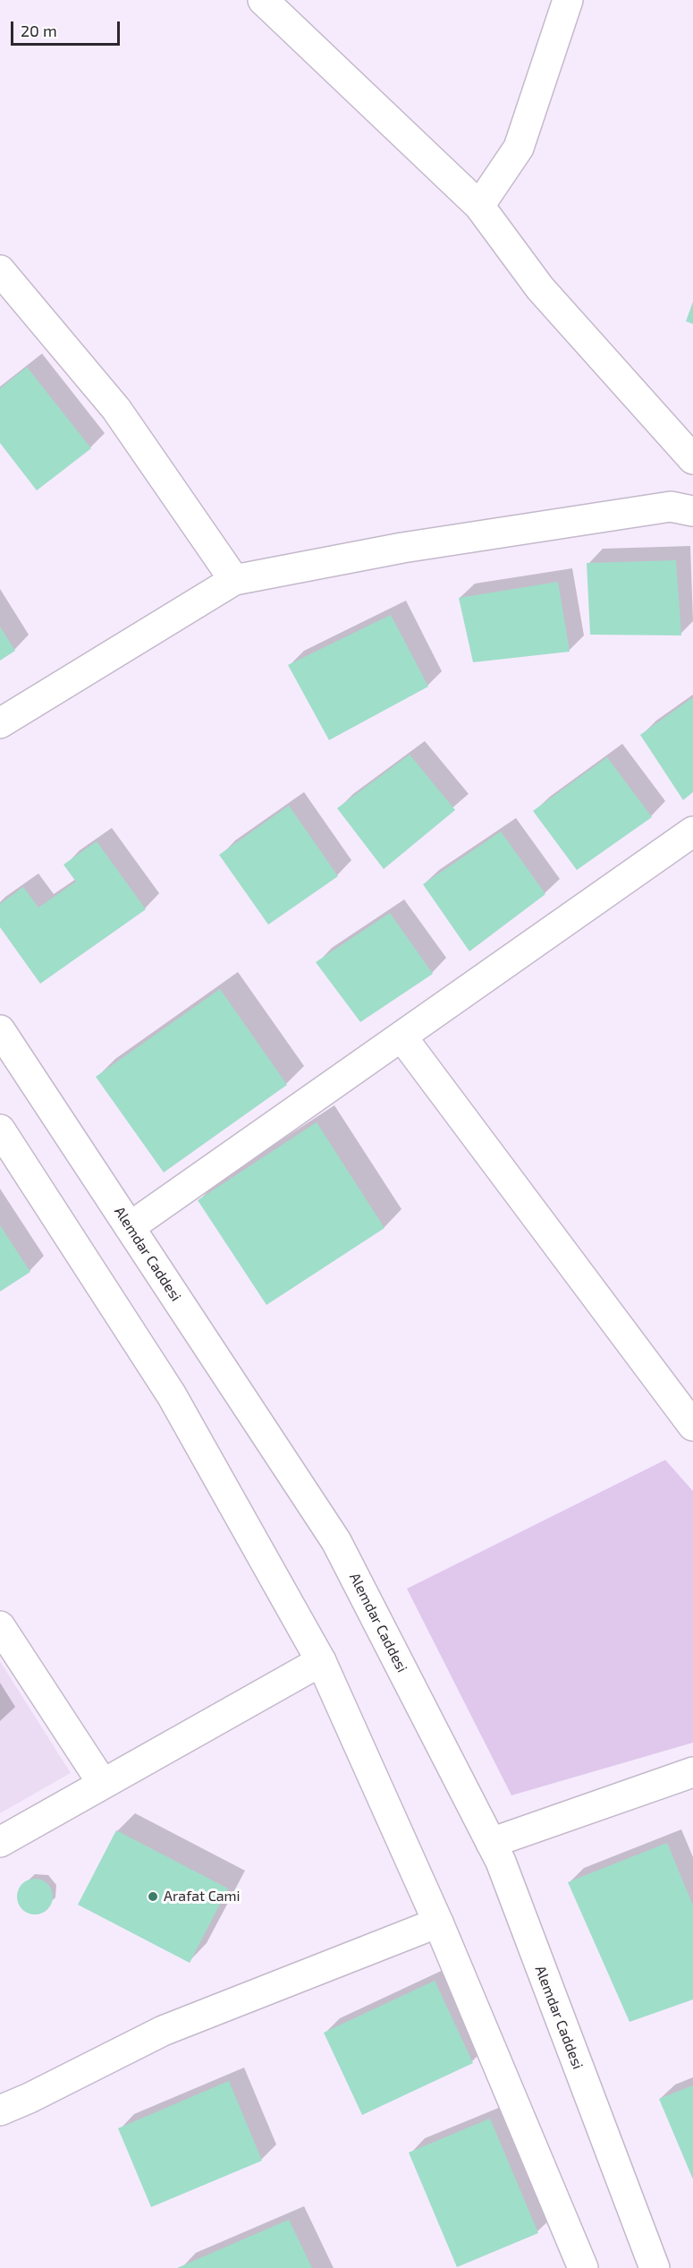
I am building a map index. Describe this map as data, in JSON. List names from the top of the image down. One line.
{"streets":{"street":["Alemdar Caddesi"]},"places":["Arafat Cami"],"scale_bar":"20 m"}
